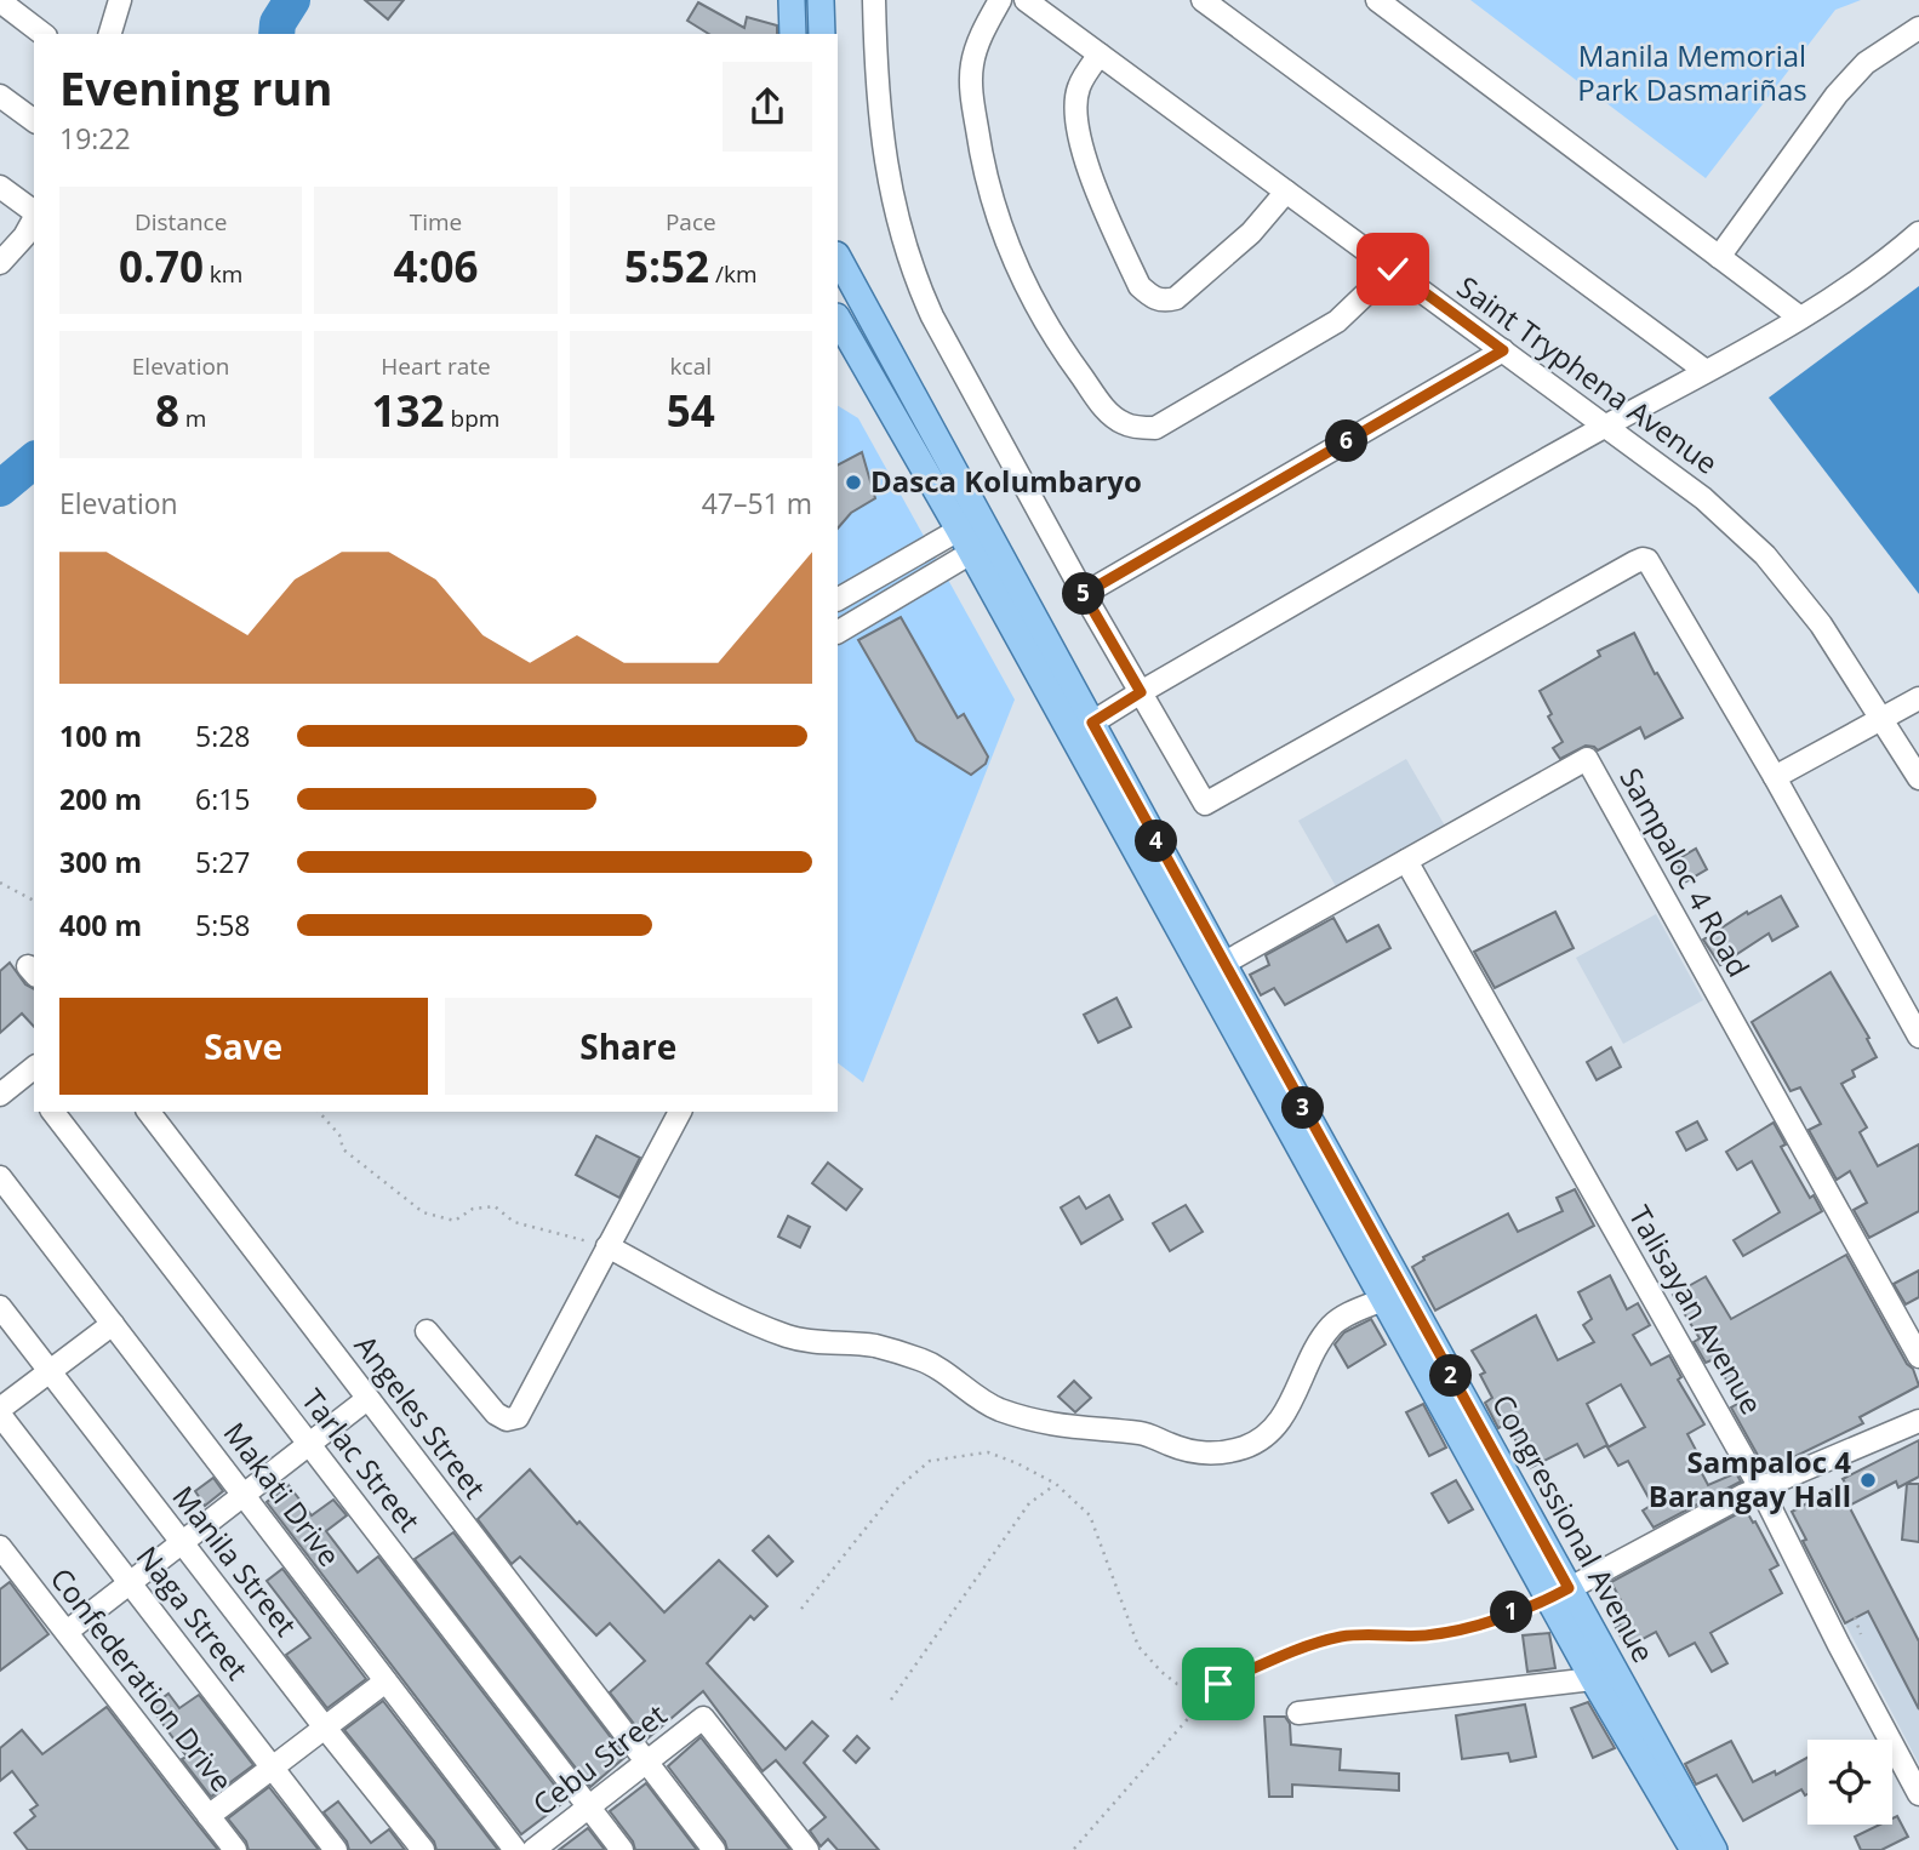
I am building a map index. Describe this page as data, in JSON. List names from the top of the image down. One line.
{"streets":{"main road":["Congressional Avenue"],"street":["Saint Tryphena Avenue","Sampaloc 4 Road","Talisayan Avenue","Angeles Street","Tarlac Street","Makati Drive","Manila Street","Naga Street","Confederation Drive","Cebu Street"]},"crossings":[["Sampaloc 4 Road","Talisayan Avenue"],["Sampaloc 4 Road","Congressional Avenue"],["Angeles Street","Cebu Street"],["Tarlac Street","Cebu Street"]],"parks":["Manila Memorial Park Dasmariñas"],"places":["Dasca Kolumbaryo","Sampaloc 4 Barangay Hall"],"page":{"heading":["Evening run","19:22"],"stats":[["Distance","0.70 km"],["Time","4:06"],["Pace","5:52 /km"],["Elevation","8 m"],["Heart rate","132 bpm"],["kcal","54"]],"pins":["6","5","4","3","2","1"],"chart":["Elevation","47–51 m"],"list":[{"name":"100 m","note":"5:28"},{"name":"200 m","note":"6:15"},{"name":"300 m","note":"5:27"},{"name":"400 m","note":"5:58"}],"buttons":["Save","Share"]}}
